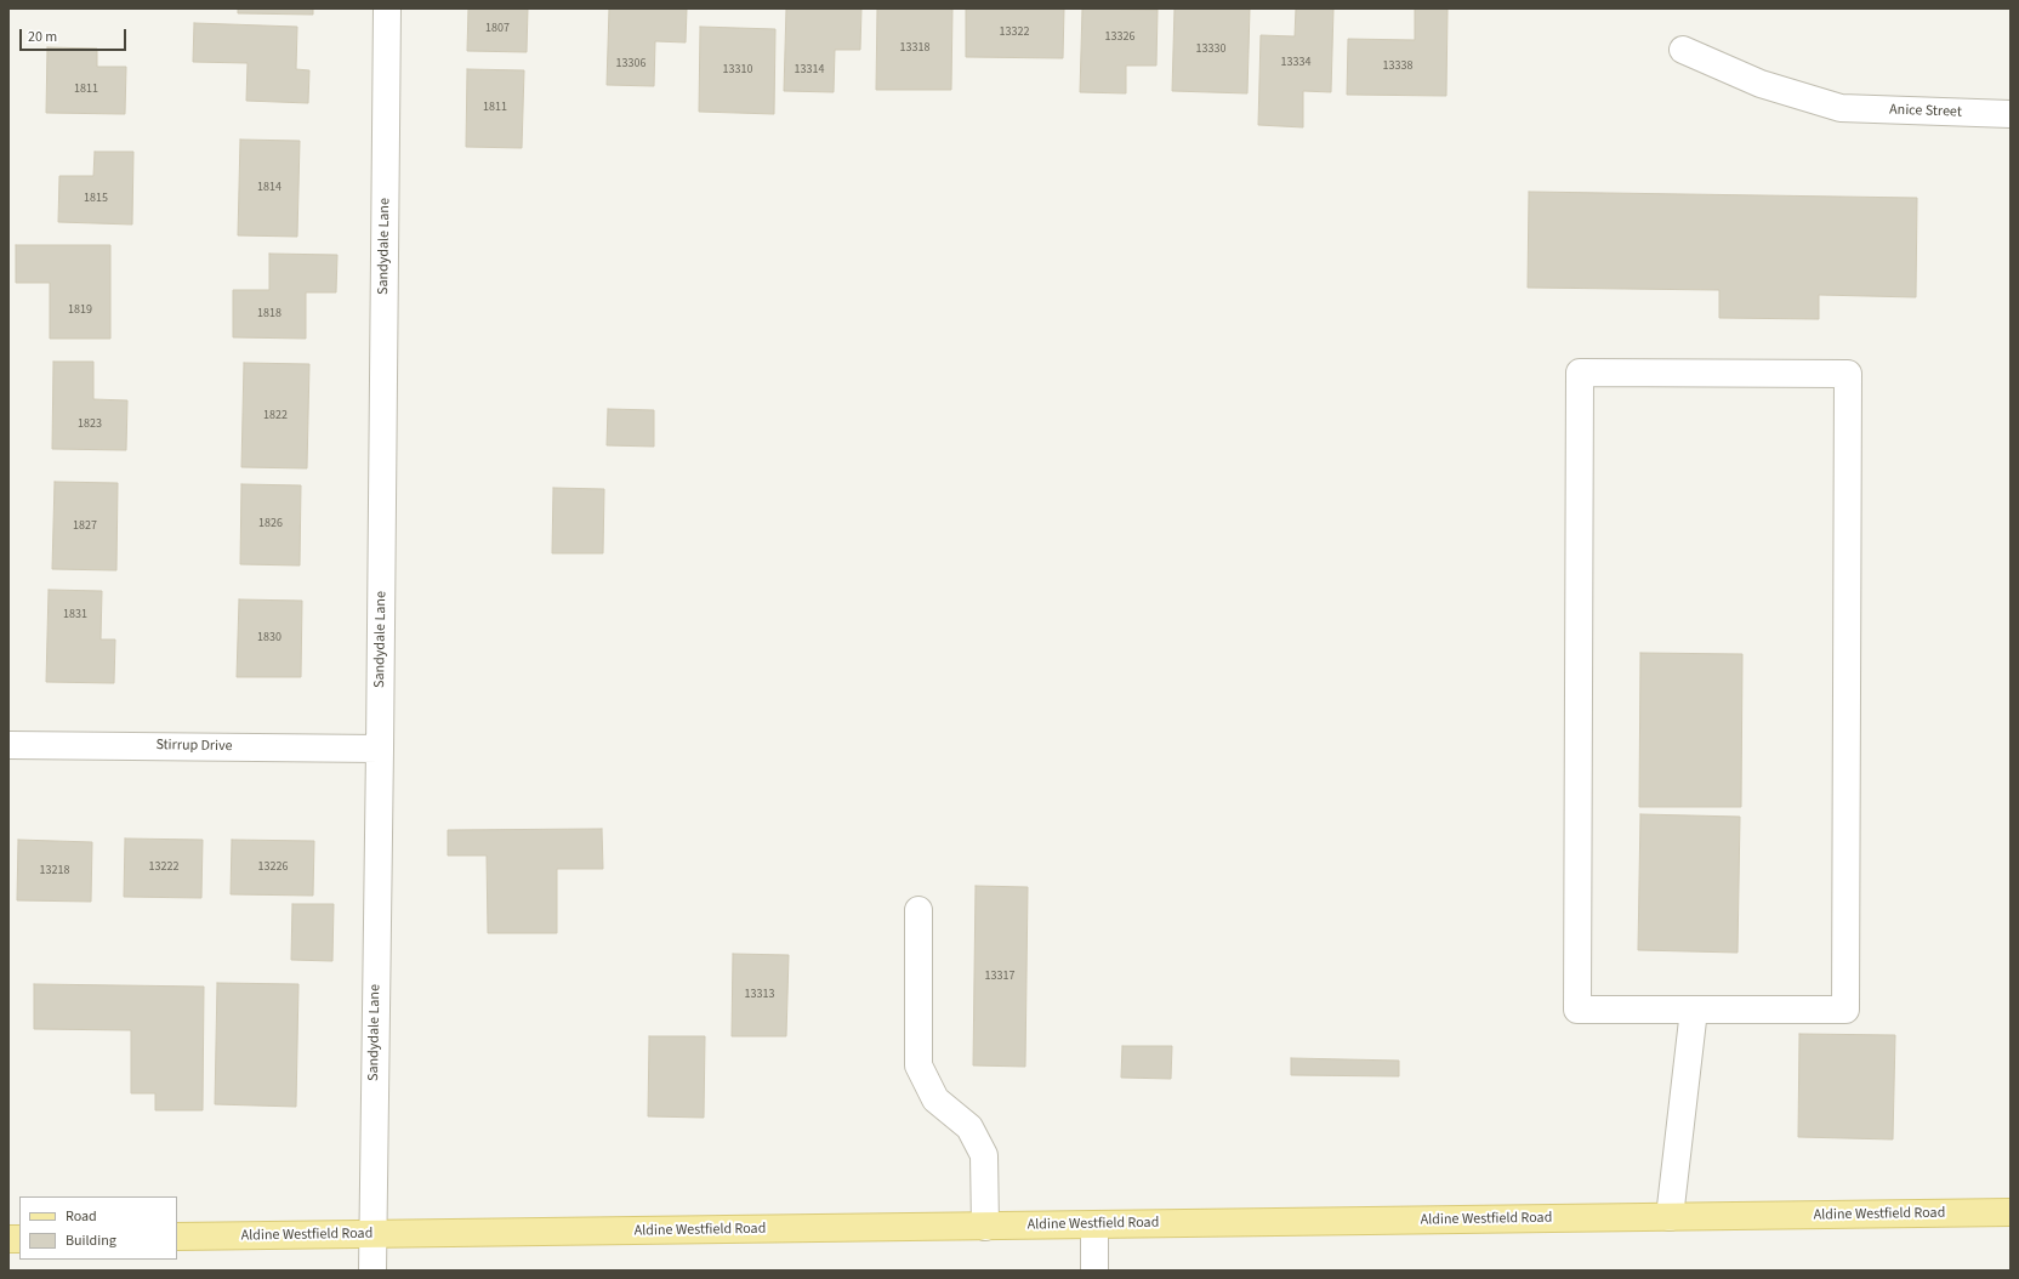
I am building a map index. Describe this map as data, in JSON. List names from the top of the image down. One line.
{"streets":{"main road":["Aldine Westfield Road"],"street":["Anice Street","Sandydale Lane","Stirrup Drive"]},"crossings":[["Sandydale Lane","Stirrup Drive"],["Sandydale Lane","Aldine Westfield Road"]],"house_numbers":["1807","13322","13326","13318","13330","13334","13306","13338","13310","13314","1811","1811","1814","1815","1819","1818","1822","1823","1826","1827","1831","1830","13222","13226","13218","13317","13313"],"legend":["Road","Building"],"scale_bar":"20 m"}
